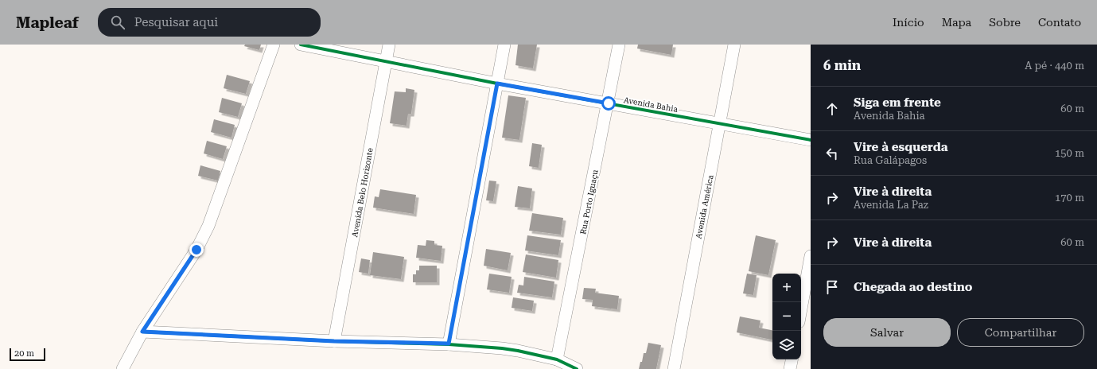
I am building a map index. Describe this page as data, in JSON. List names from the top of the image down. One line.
{"streets":{"street":["Avenida Bahia","Avenida Belo Horizonte","Rua Porto Iguaçu","Avenida América"]},"crossings":[["Avenida Bahia","Avenida Belo Horizonte"],["Avenida Bahia","Rua Porto Iguaçu"],["Avenida Bahia","Avenida América"]],"scale_bar":"20 m","page":{"header":"Mapleaf","search":"Pesquisar aqui","nav":["Início","Mapa","Sobre","Contato"],"heading":["6 min","A pé · 440 m"],"list":[["Siga em frente","Avenida Bahia","60 m"],["Vire à esquerda","Rua Galápagos","150 m"],["Vire à direita","Avenida La Paz","170 m"],["Vire à direita","60 m"],"Chegada ao destino"],"map_buttons":["+","−"],"buttons":["Salvar","Compartilhar"],"scale":"20 m"}}
